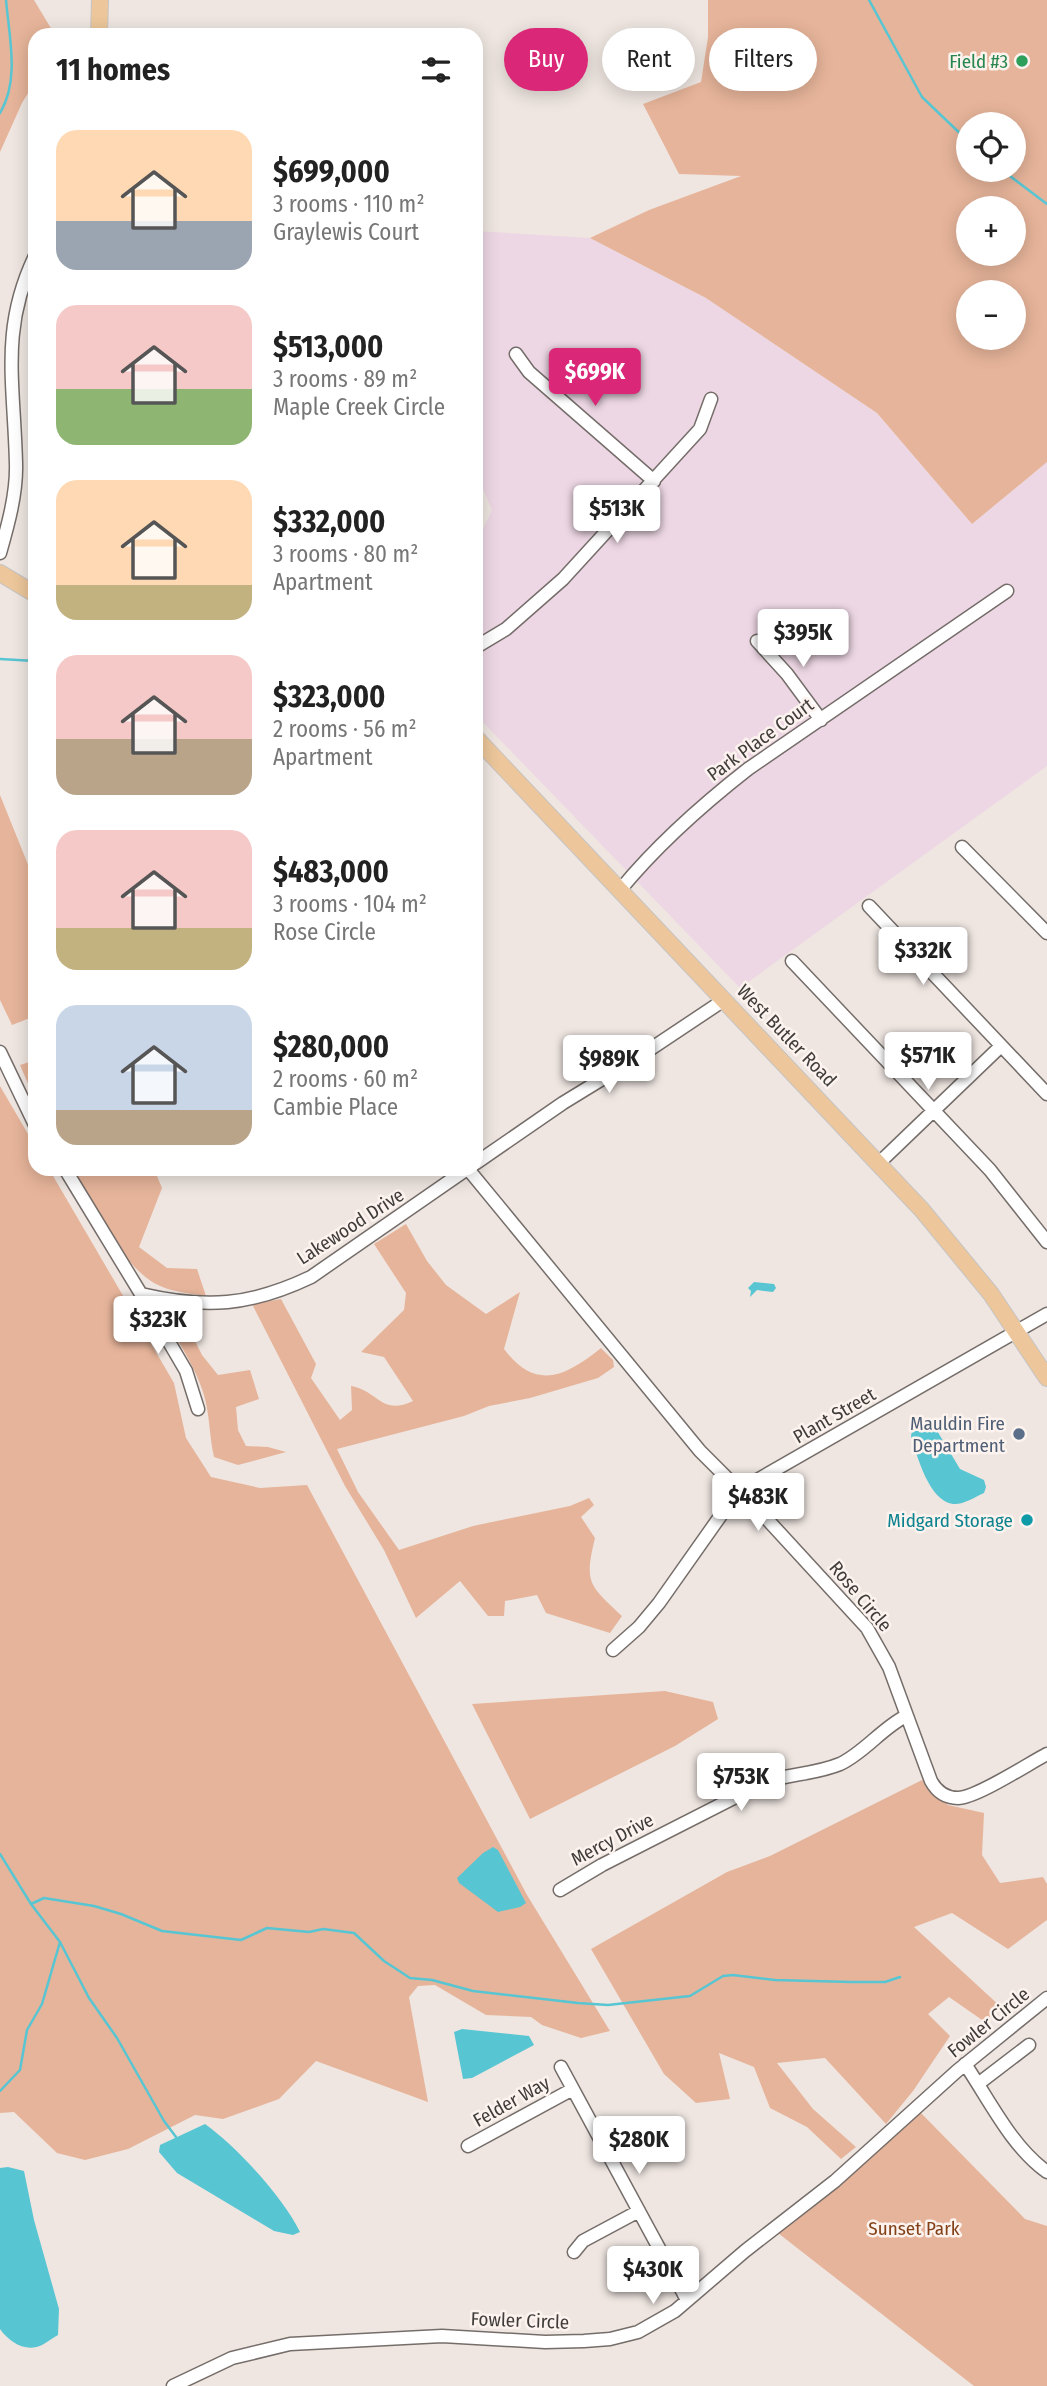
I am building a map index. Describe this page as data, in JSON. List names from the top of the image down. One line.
{"streets":{"main road":["West Butler Road"],"street":["Park Place Court","Lakewood Drive","Plant Street","Rose Circle","Mercy Drive","Fowler Circle","Felder Way"]},"crossings":[["Park Place Court","West Butler Road"],["West Butler Road","Plant Street"],["Plant Street","Rose Circle"],["Rose Circle","Mercy Drive"]],"parks":["Sunset Park"],"places":["Field #3","Mauldin Fire Department","Midgard Storage"],"page":{"chip":["Buy","Rent","Filters"],"heading":"11 homes","map_buttons":["+","−"],"list":[{"name":"$699,000","note":"3 rooms · 110 m² · Graylewis Court"},{"name":"$513,000","note":"3 rooms · 89 m² · Maple Creek Circle"},{"name":"$332,000","note":"3 rooms · 80 m² · Apartment"},{"name":"$323,000","note":"2 rooms · 56 m² · Apartment"},{"name":"$483,000","note":"3 rooms · 104 m² · Rose Circle"},{"name":"$280,000","note":"2 rooms · 60 m² · Cambie Place"}],"price":["$699K","$513K","$395K","$332K","$571K","$989K","$323K","$483K","$753K","$280K","$430K"]}}
